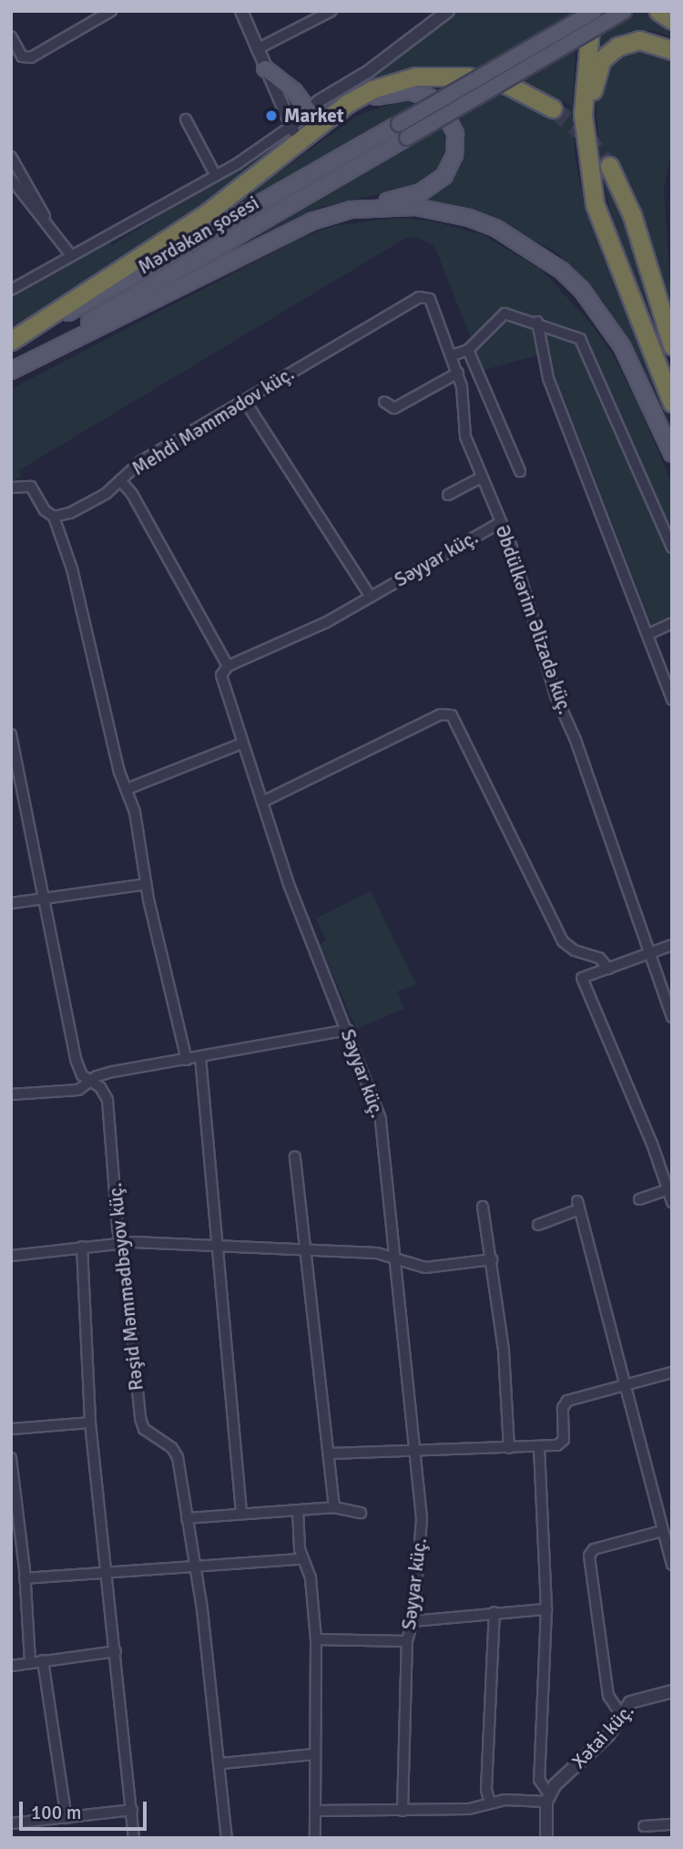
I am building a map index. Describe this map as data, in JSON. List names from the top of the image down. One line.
{"streets":{"main road":["Mərdəkan şosesi"],"street":["Mehdi Məmmədov küç.","Səyyar küç.","Əbdülkərim Əlizadə küç.","Rəşid Məmmədbəyov küç.","Xətai küç."]},"crossings":[["Mehdi Məmmədov küç.","Əbdülkərim Əlizadə küç."],["Səyyar küç.","Əbdülkərim Əlizadə küç."]],"places":["Market"],"scale_bar":"100 m"}
